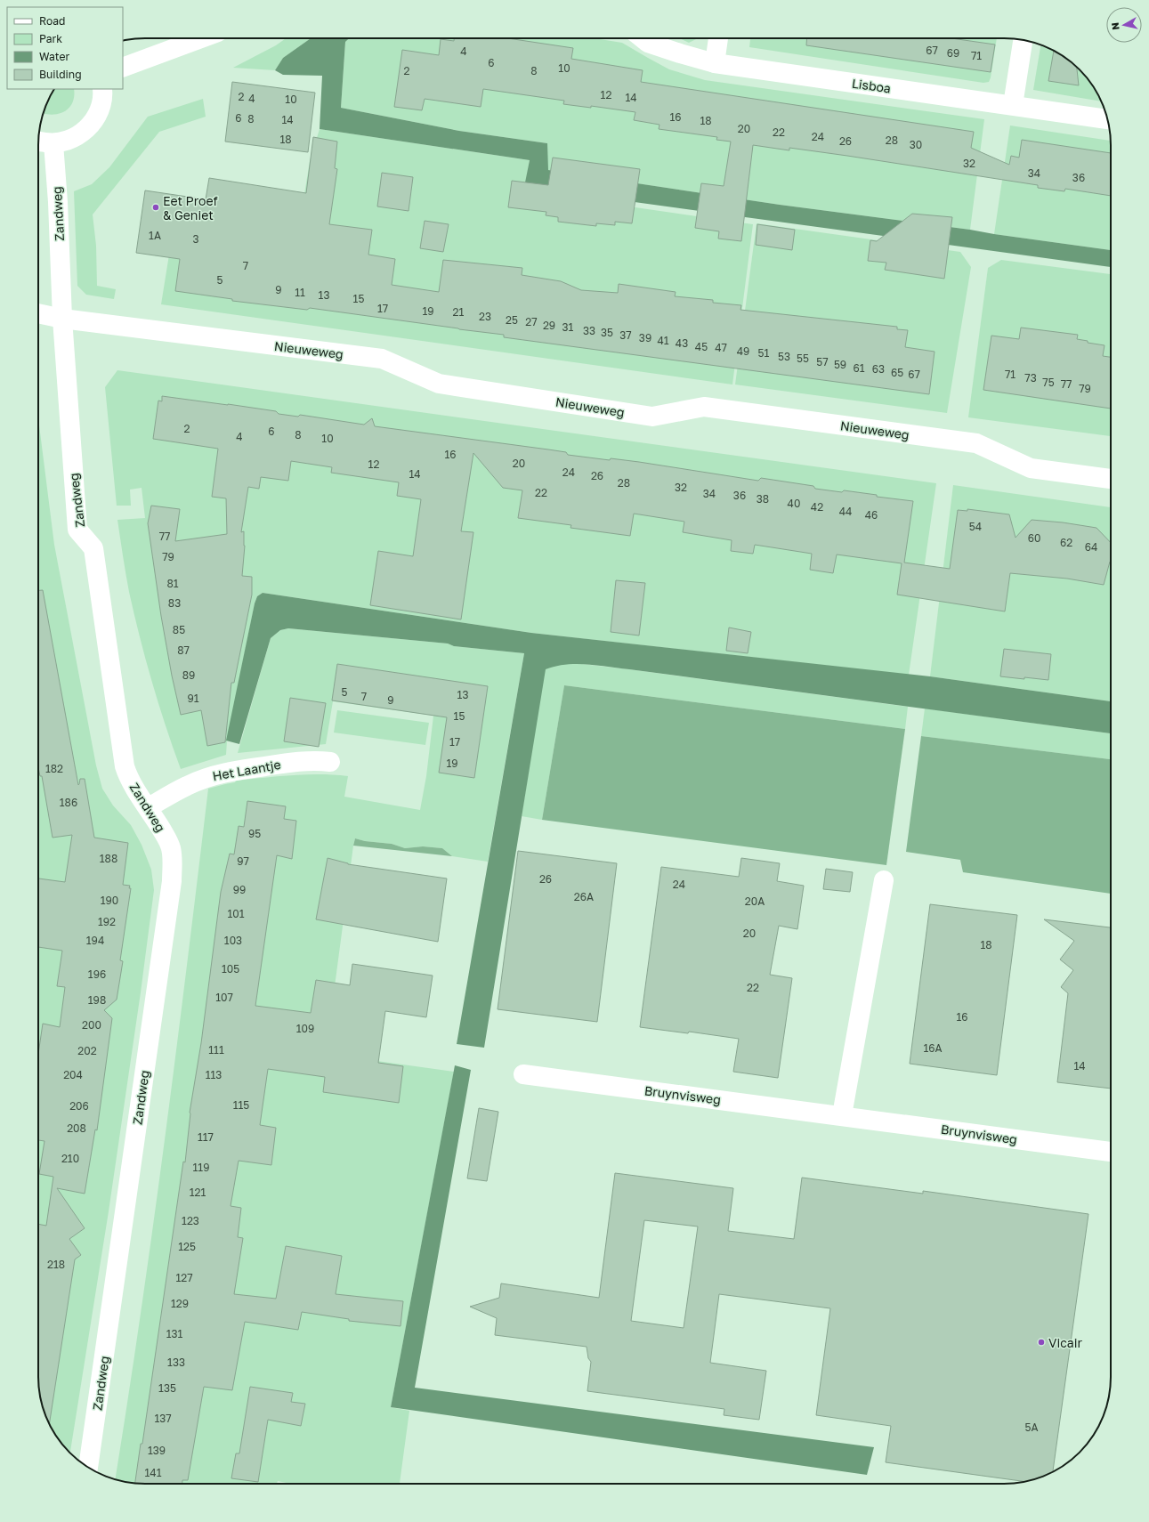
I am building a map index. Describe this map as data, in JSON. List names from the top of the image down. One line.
{"streets":{"street":["Lisboa","Zandweg","Nieuweweg","Het Laantje","Bruynvisweg"]},"crossings":[["Zandweg","Nieuweweg"],["Zandweg","Het Laantje"]],"places":["Eet Proef & Geniet","Vicair"],"house_numbers":["67","4","69","71","6","10","2","8","12","2","14","4","10","16","6","8","14","18","20","22","24","18","28","26","30","32","34","36","1A","3","7","5","9","11","13","15","17","19","21","23","25","27","29","31","33","35","37","39","41","43","45","47","49","51","53","55","57","59","61","63","65","67","71","73","75","77","79","2","6","8","4","10","16","20","12","24","14","26","28","32","22","34","36","38","40","42","44","46","54","77","60","62","64","79","81","83","85","87","89","5","13","7","91","9","15","17","19","182","186","95","188","97","26","24","99","26A","190","20A","101","192","20","194","103","18","105","196","22","107","198","16","200","109","16A","111","202","14","204","113","115","206","208","117","210","119","121","123","125","218","127","129","131","133","135","137","5A","139","141"],"legend":["Road","Park","Water","Building"],"north":"left"}
